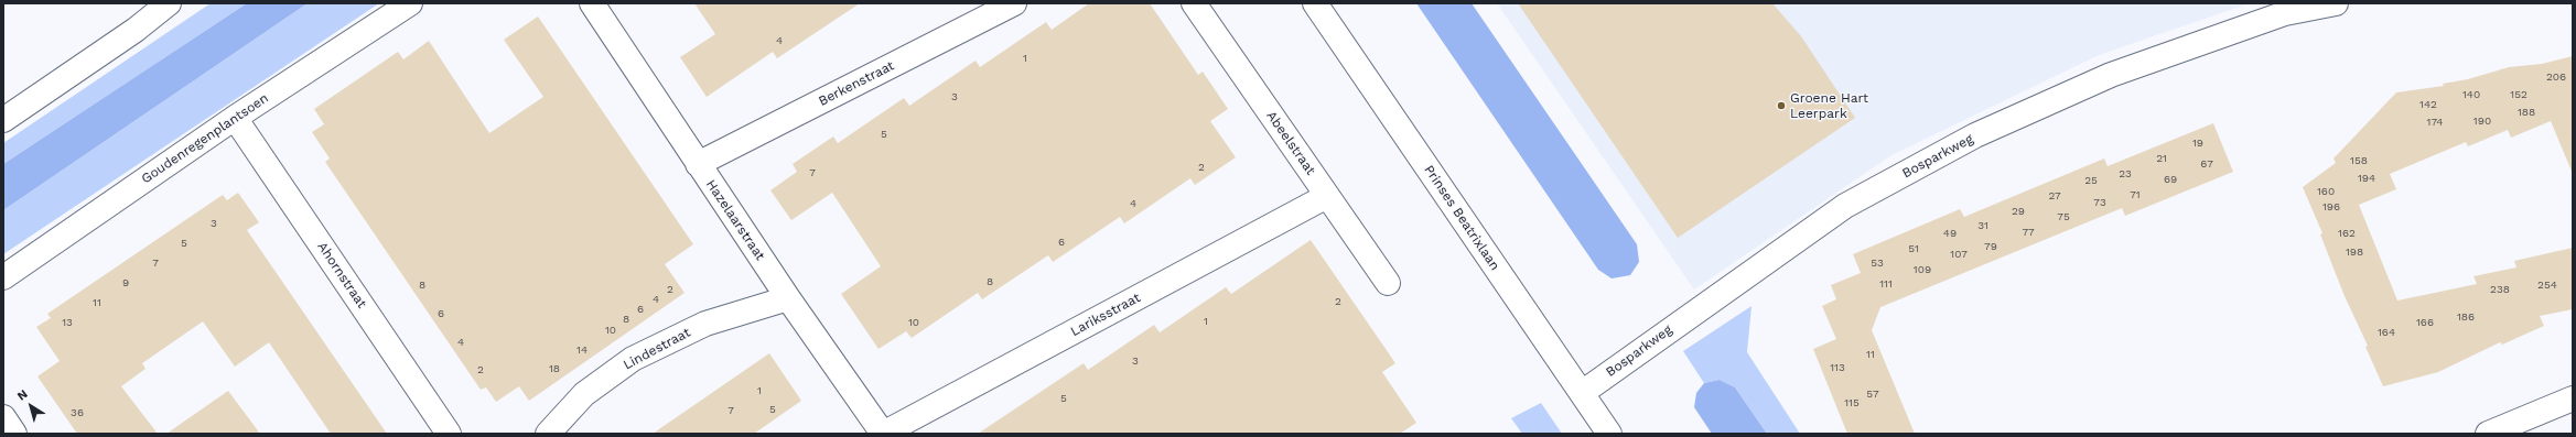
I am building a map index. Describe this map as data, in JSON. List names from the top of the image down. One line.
{"streets":{"street":["Berkenstraat","Goudenregenplantsoen","Abeelstraat","Bosparkweg","Prinses Beatrixlaan","Hazelaarstraat","Ahornstraat","Lariksstraat","Lindestraat"]},"crossings":[["Berkenstraat","Hazelaarstraat"],["Goudenregenplantsoen","Ahornstraat"],["Abeelstraat","Lariksstraat"],["Bosparkweg","Prinses Beatrixlaan"],["Hazelaarstraat","Lariksstraat"],["Hazelaarstraat","Lindestraat"]],"places":["Groene Hart Leerpark"],"house_numbers":["4","1","206","140","152","3","142","188","190","174","5","19","21","158","67","2","7","23","194","69","25","160","71","27","73","4","196","29","75","3","31","77","49","162","6","5","79","51","198","107","7","53","109","8","9","111","8","254","2","238","4","2","11","6","6","186","8","1","13","10","166","10","164","4","14","11","3","113","18","2","1","57","5","115","5","7","36"],"north":"top left"}
